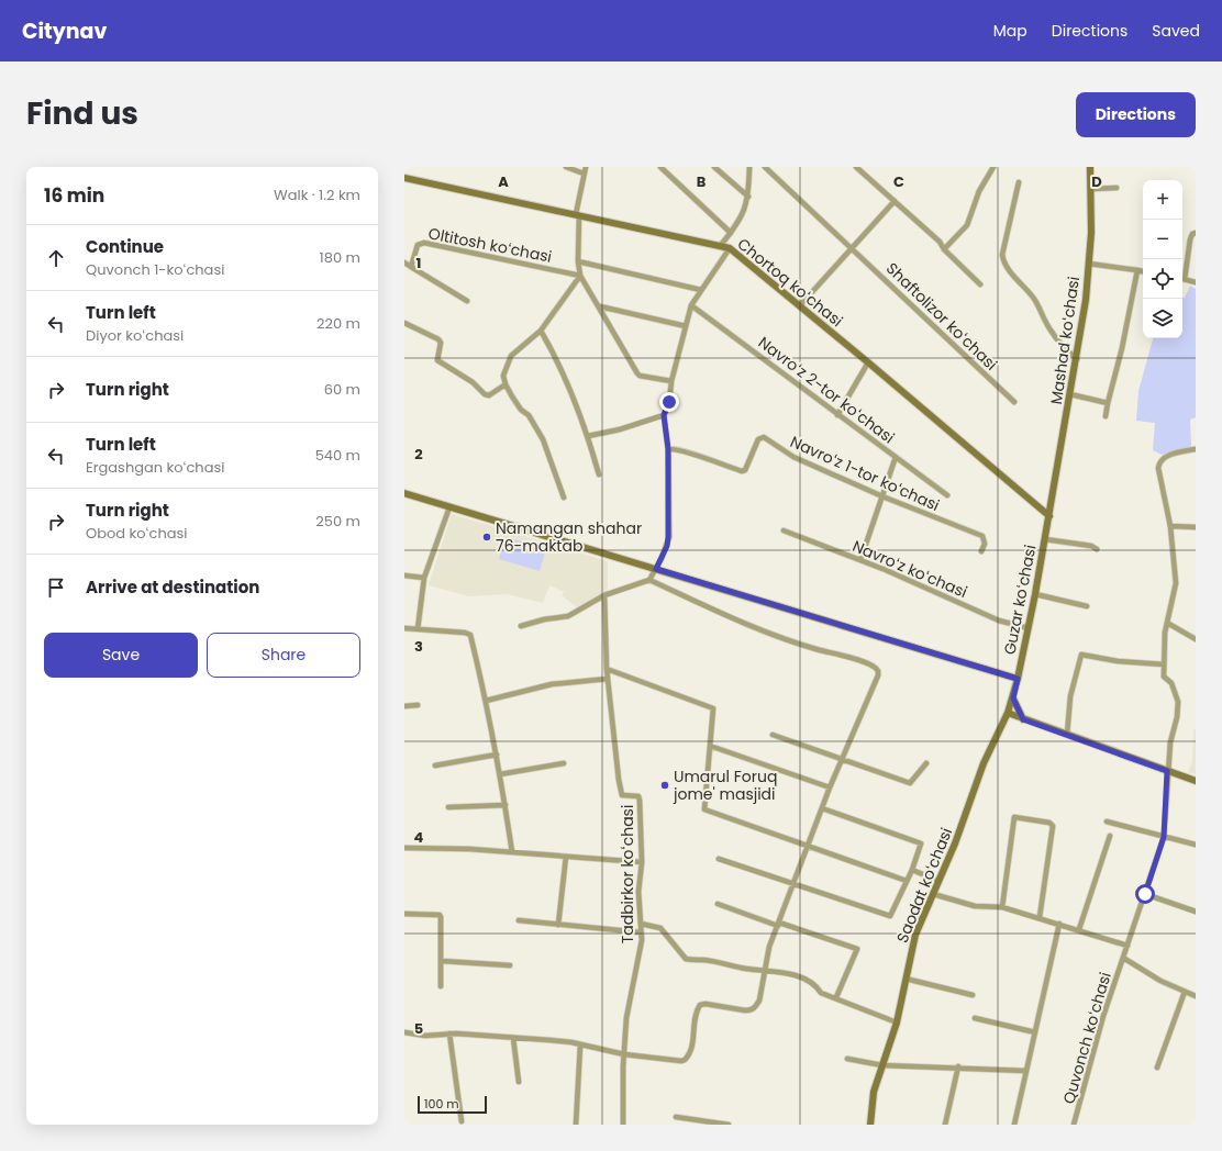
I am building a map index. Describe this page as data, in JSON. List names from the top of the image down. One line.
{"streets":{"street":["Oltitosh koʻchasi","Chortoq koʻchasi","Shaftolizor koʻchasi","Mashad koʻchasi","Navroʻz 2-tor koʻchasi","Navroʻz 1-tor koʻchasi","Navroʻz koʻchasi","Guzar koʻchasi","Tadbirkor koʻchasi","Saodat koʻchasi","Quvonch koʻchasi"]},"crossings":[["Chortoq koʻchasi","Mashad koʻchasi"],["Chortoq koʻchasi","Guzar koʻchasi"],["Mashad koʻchasi","Guzar koʻchasi"],["Navroʻz koʻchasi","Guzar koʻchasi"],["Guzar koʻchasi","Saodat koʻchasi"]],"places":["Namangan shahar 76-maktab","Umarul Foruq jome' masjidi"],"scale_bar":"100 m","page":{"header":"Citynav","nav":["Map","Directions","Saved"],"title":"Find us","buttons":["Directions",["Save","Share"]],"heading":["16 min","Walk · 1.2 km"],"map_buttons":["+","−"],"list":[["Continue","Quvonch 1-koʻchasi","180 m"],["Turn left","Diyor koʻchasi","220 m"],["Turn right","60 m"],["Turn left","Ergashgan koʻchasi","540 m"],["Turn right","Obod koʻchasi","250 m"],"Arrive at destination"],"scale":"100 m"},"grid":{"columns":["A","B","C","D"],"rows":["1","2","3","4","5"]}}
